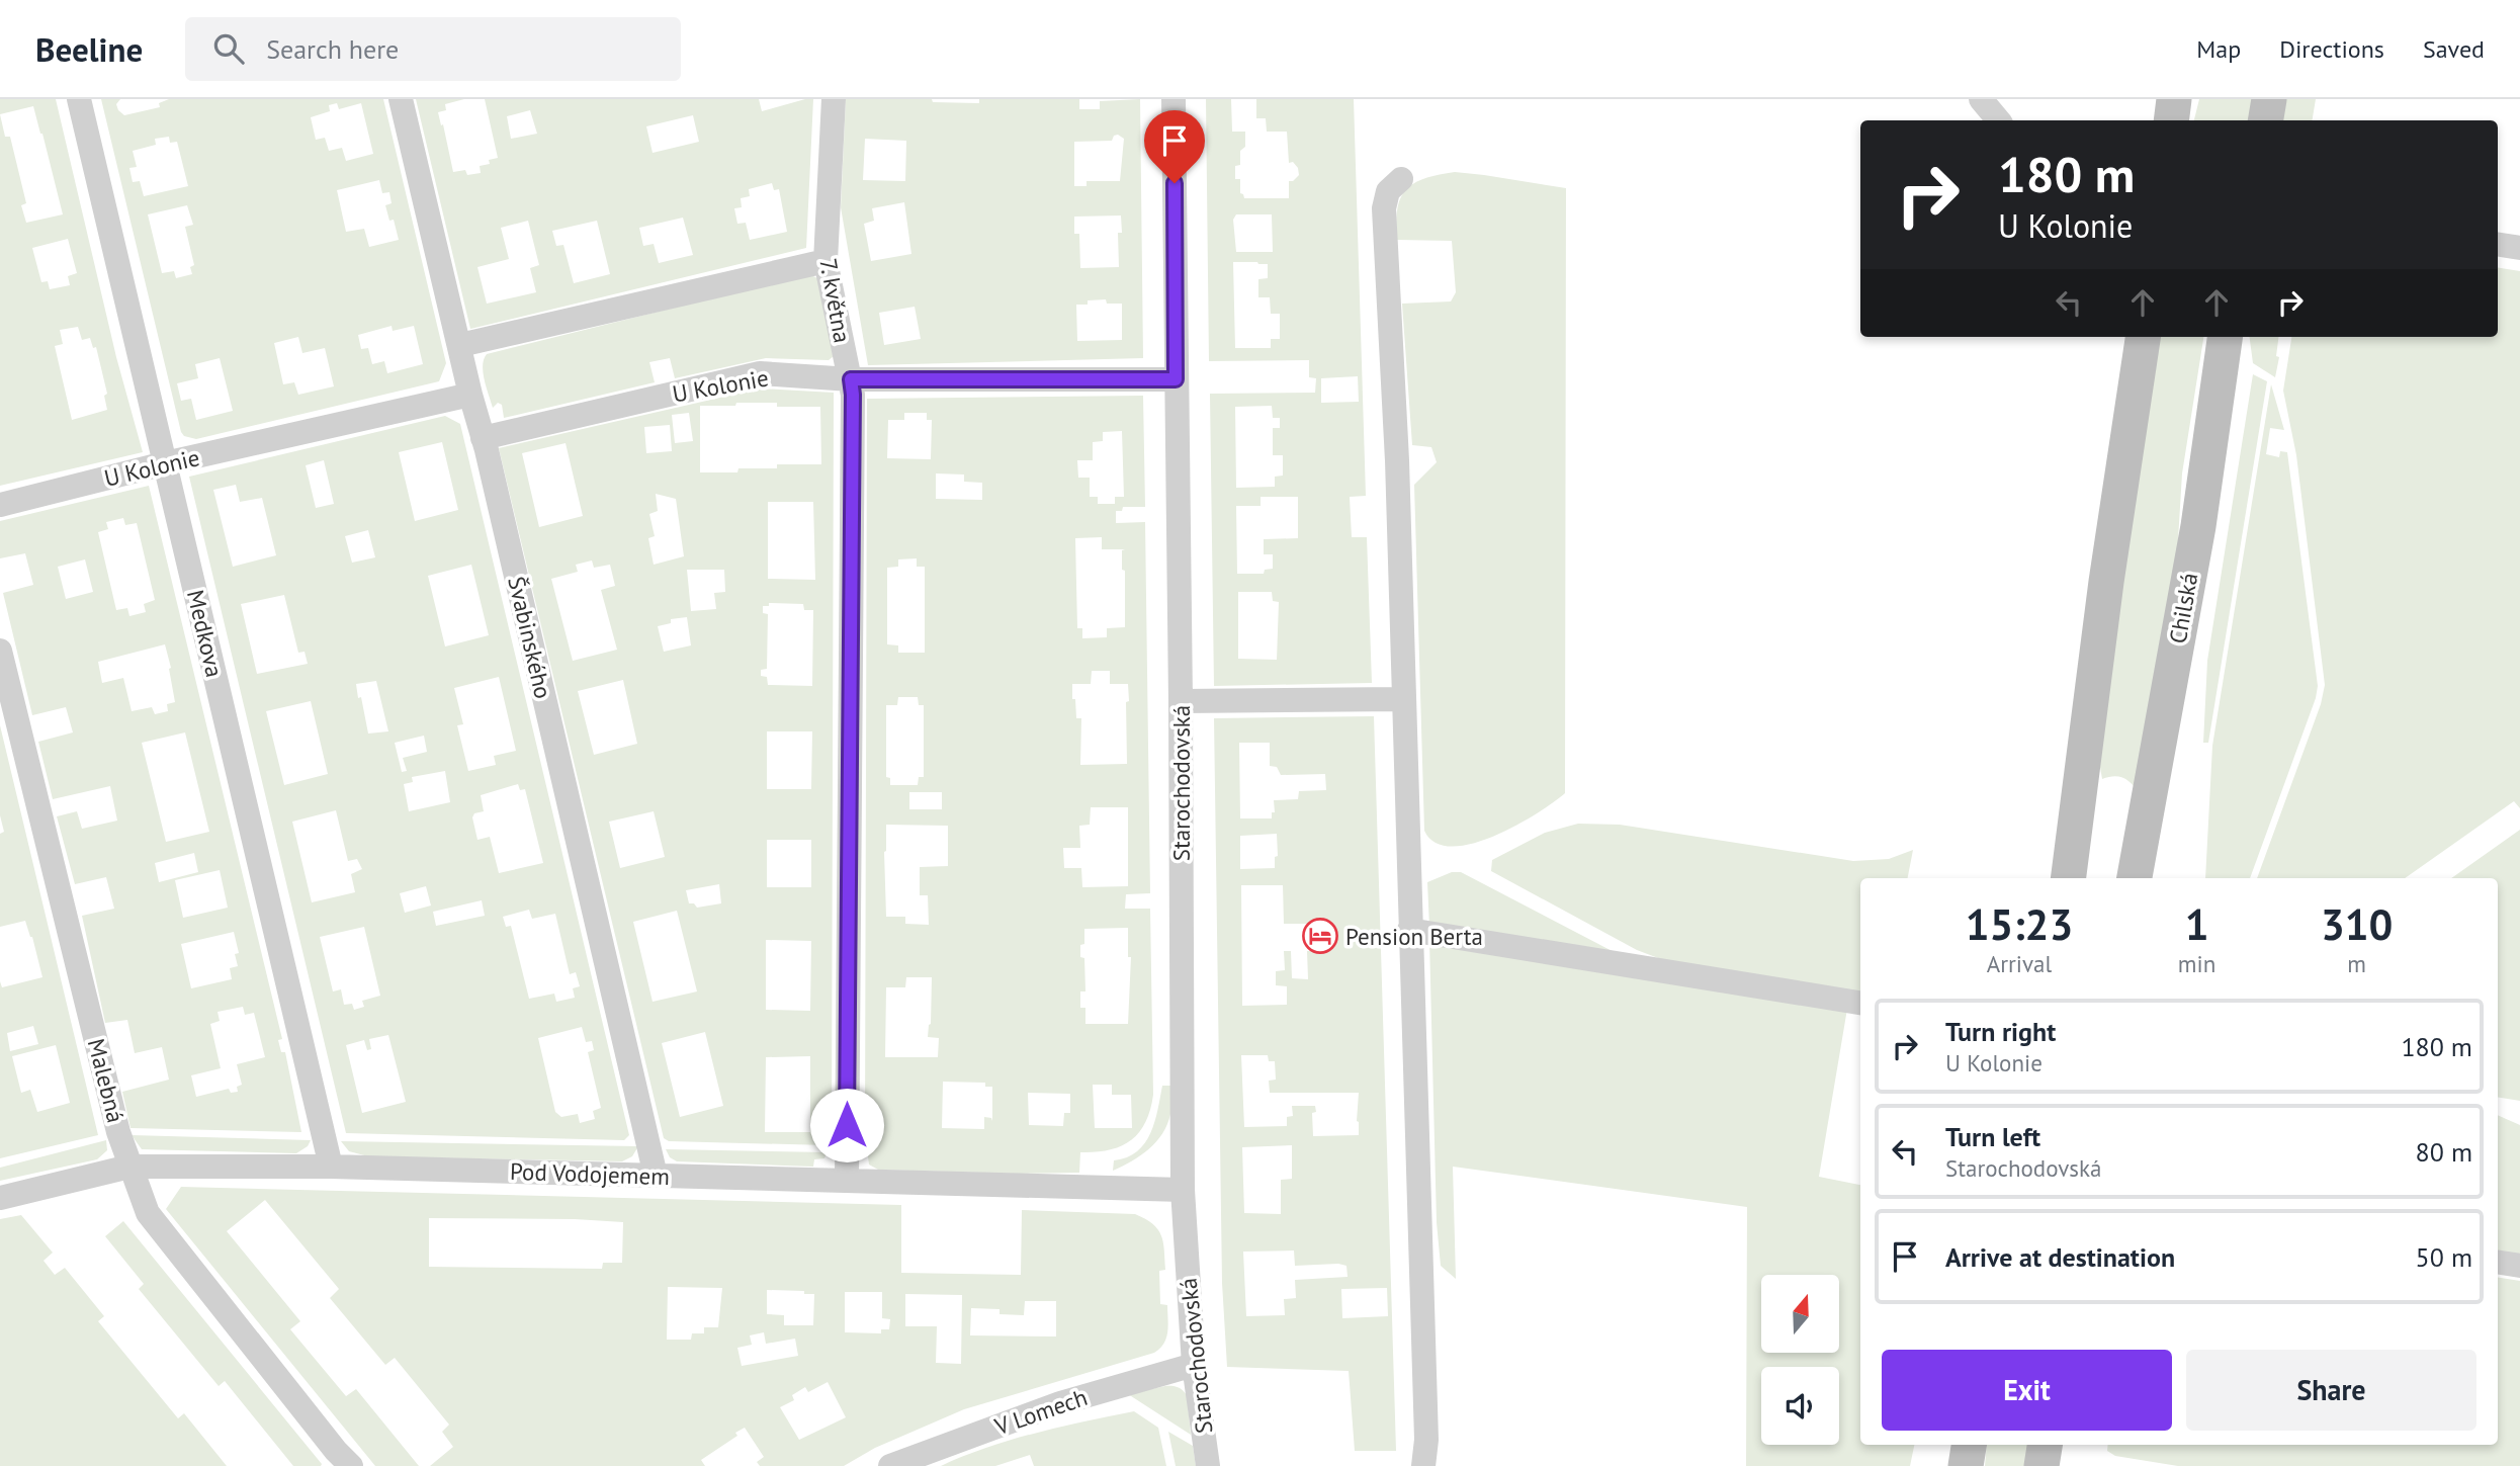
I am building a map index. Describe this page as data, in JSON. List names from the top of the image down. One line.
{"streets":{"main road":["Chilská"],"street":["7. května","U Kolonie","Medkova","Švabinského","Starochodovská","Malebná","Pod Vodojemem","V Lomech"]},"crossings":[["7. května","U Kolonie"],["7. května","Pod Vodojemem"],["U Kolonie","Medkova"],["U Kolonie","Švabinského"],["U Kolonie","Starochodovská"],["Medkova","Pod Vodojemem"],["Švabinského","Pod Vodojemem"],["Starochodovská","Pod Vodojemem"],["Starochodovská","V Lomech"],["Malebná","Pod Vodojemem"]],"places":{"hotel":["Pension Berta"]},"north":"top","page":{"header":"Beeline","search":"Search here","nav":["Map","Directions","Saved"],"turn":["180 m","U Kolonie"],"eta":["15:23","Arrival","1","min","310","m"],"list":[{"name":"Turn right","note":"U Kolonie","value":"180 m"},{"name":"Turn left","note":"Starochodovská","value":"80 m"},{"name":"Arrive at destination","value":"50 m"}],"buttons":["Exit","Share"]}}
